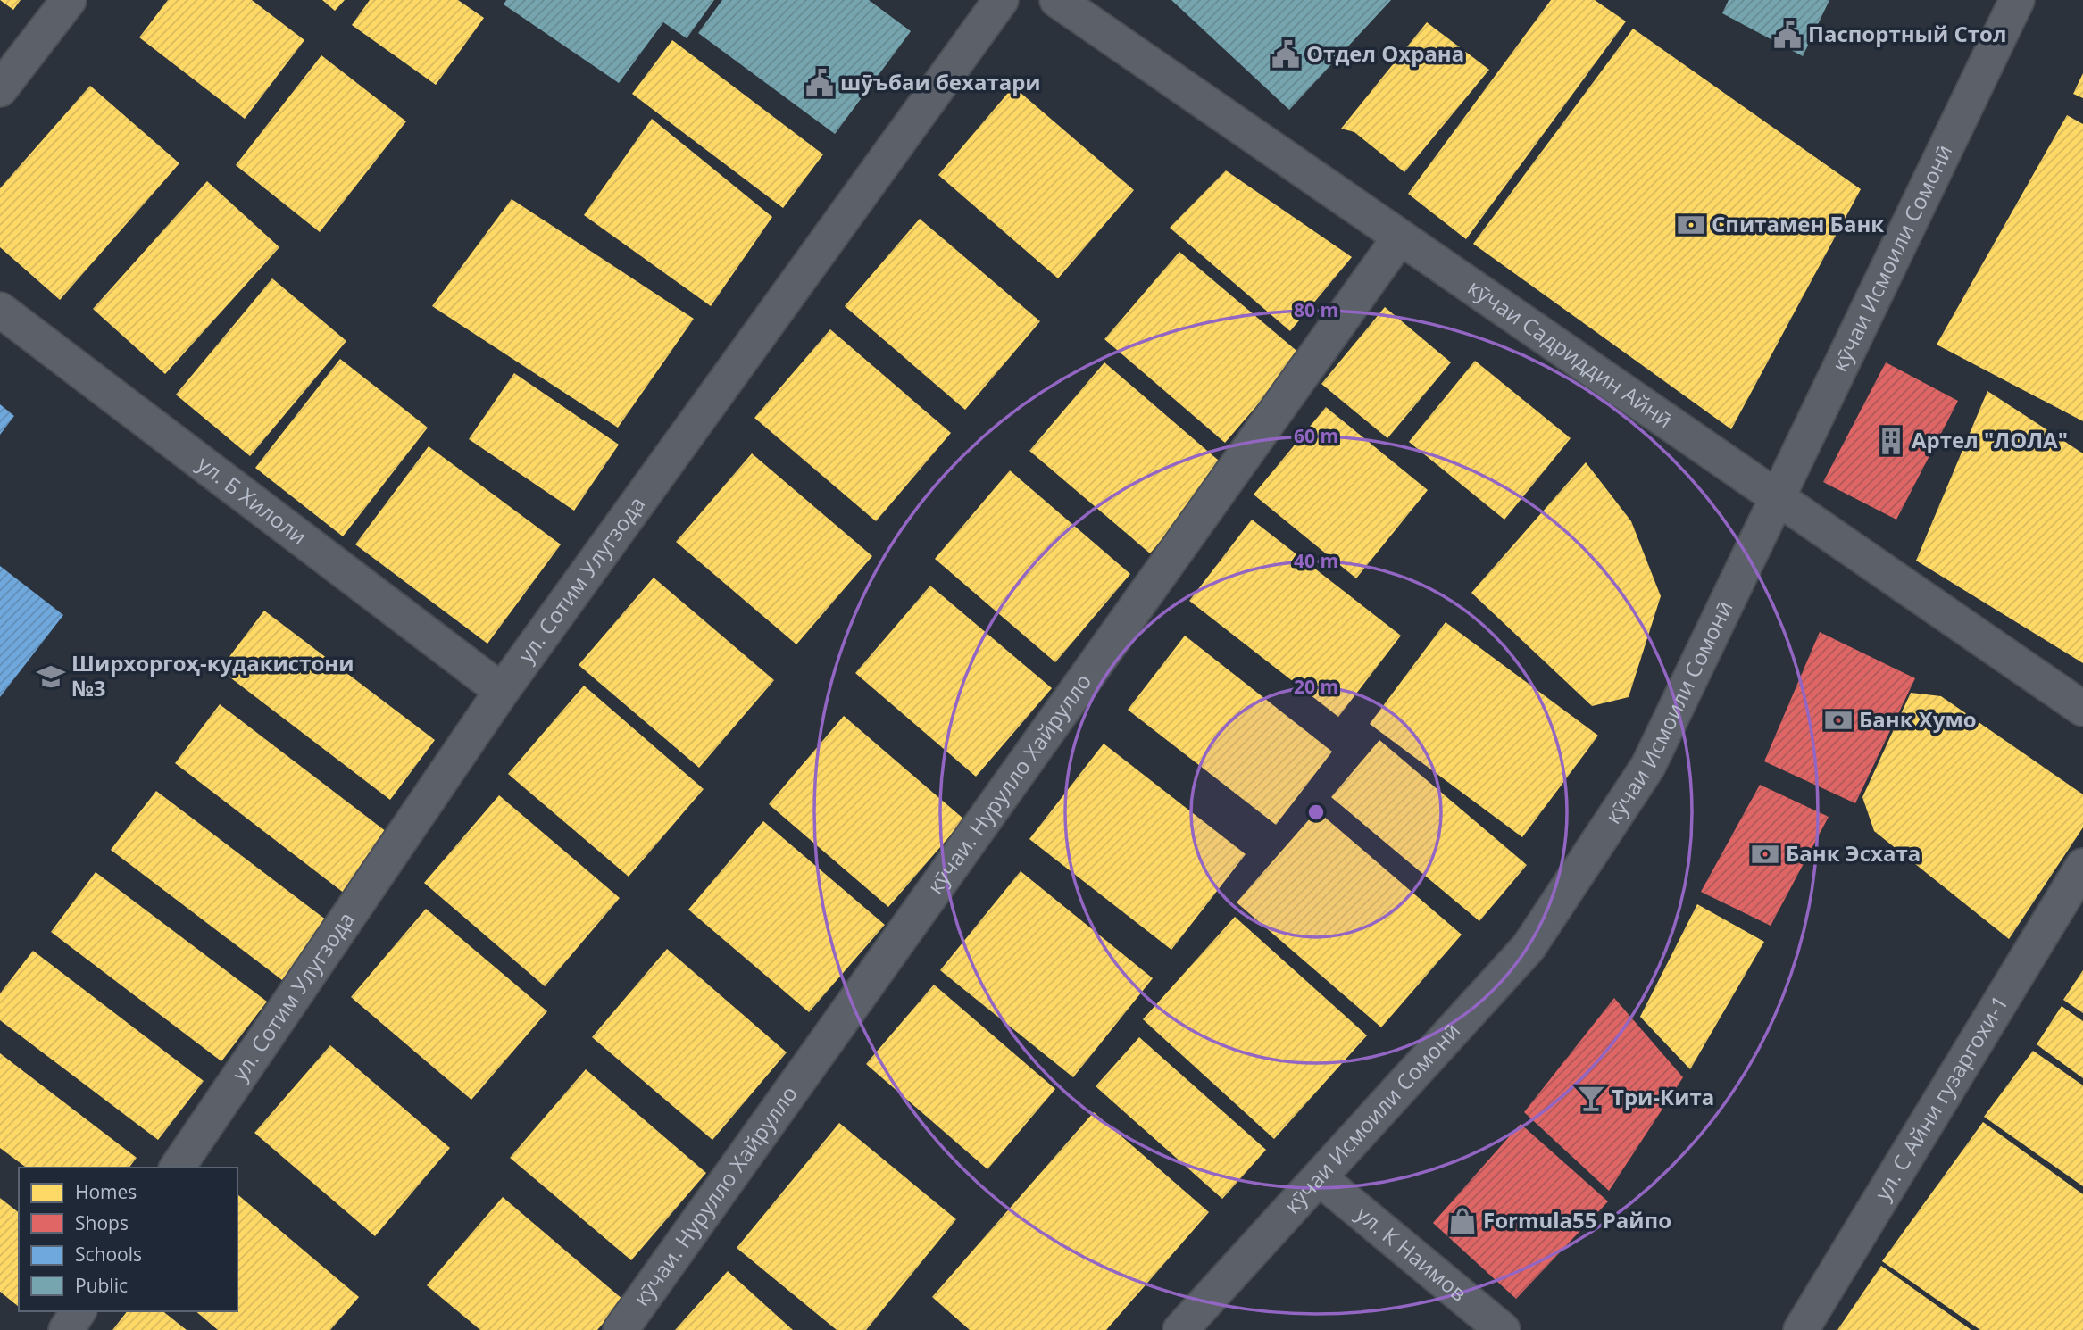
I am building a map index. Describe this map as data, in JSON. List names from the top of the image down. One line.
{"streets":{"street":["кӯчаи Исмоили Сомонӣ","кӯчаи Садриддин Айнӣ","ул. Б Хилоли","ул. Сотим Улугзода","кӯчаи. Нурулло Хайрулло","ул. С Айни гузаргохи-1","ул. К Наимов"]},"crossings":[["кӯчаи Исмоили Сомонӣ","кӯчаи Садриддин Айнӣ"],["кӯчаи Исмоили Сомонӣ","ул. К Наимов"],["кӯчаи Садриддин Айнӣ","кӯчаи. Нурулло Хайрулло"],["ул. Б Хилоли","ул. Сотим Улугзода"]],"places":{"public building":["Паспортный Стол","Отдел Охрана","шӯъбаи бехатари"],"bank":["Спитамен Банк","Банк Хумо","Банк Эсхата"],"building":["Артел \"ЛОЛА\""],"school or university":["Ширхоргоҳ-кудакистони №3"],"bar":["Три-Кита"],"shop":["Formula55 Райпо"]},"legend":["Homes","Shops","Schools","Public"],"rings":["80 m","60 m","40 m","20 m"]}
